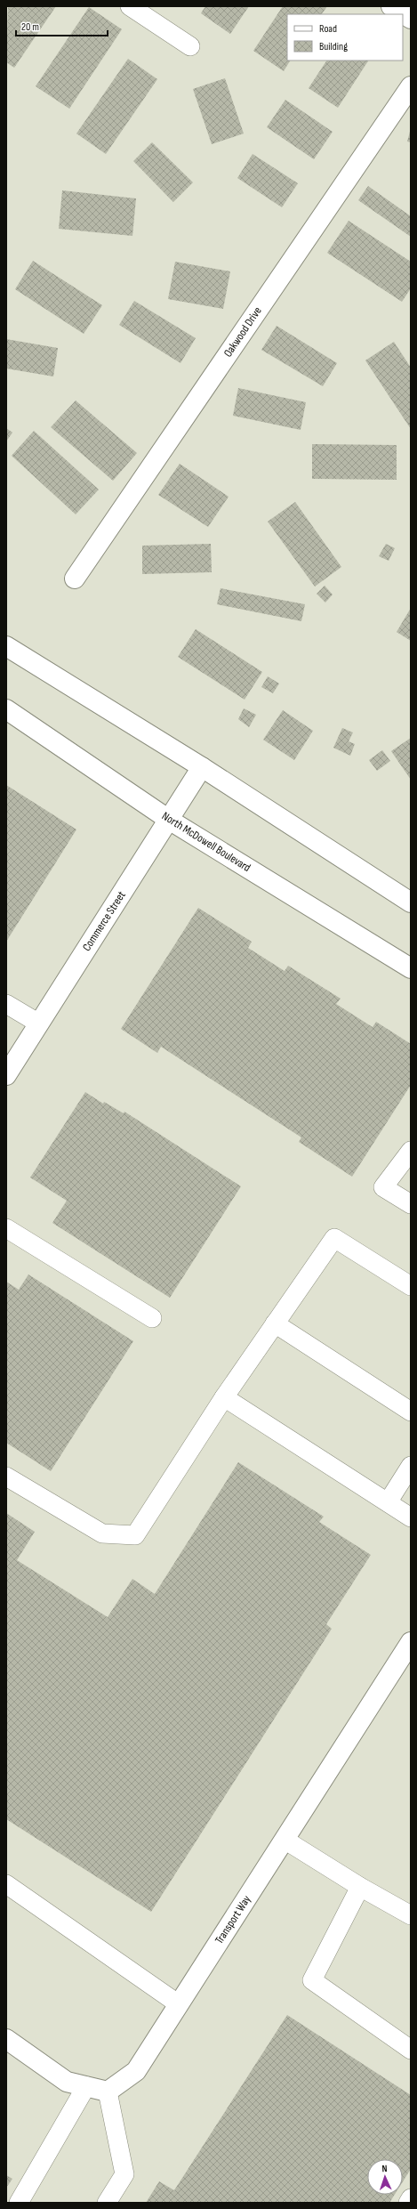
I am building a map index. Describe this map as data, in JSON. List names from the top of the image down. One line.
{"streets":{"street":["Oakwood Drive","North McDowell Boulevard","Commerce Street","Transport Way"]},"crossings":[["North McDowell Boulevard","Commerce Street"]],"legend":["Road","Building"],"scale_bar":"20 m","north":"top"}
